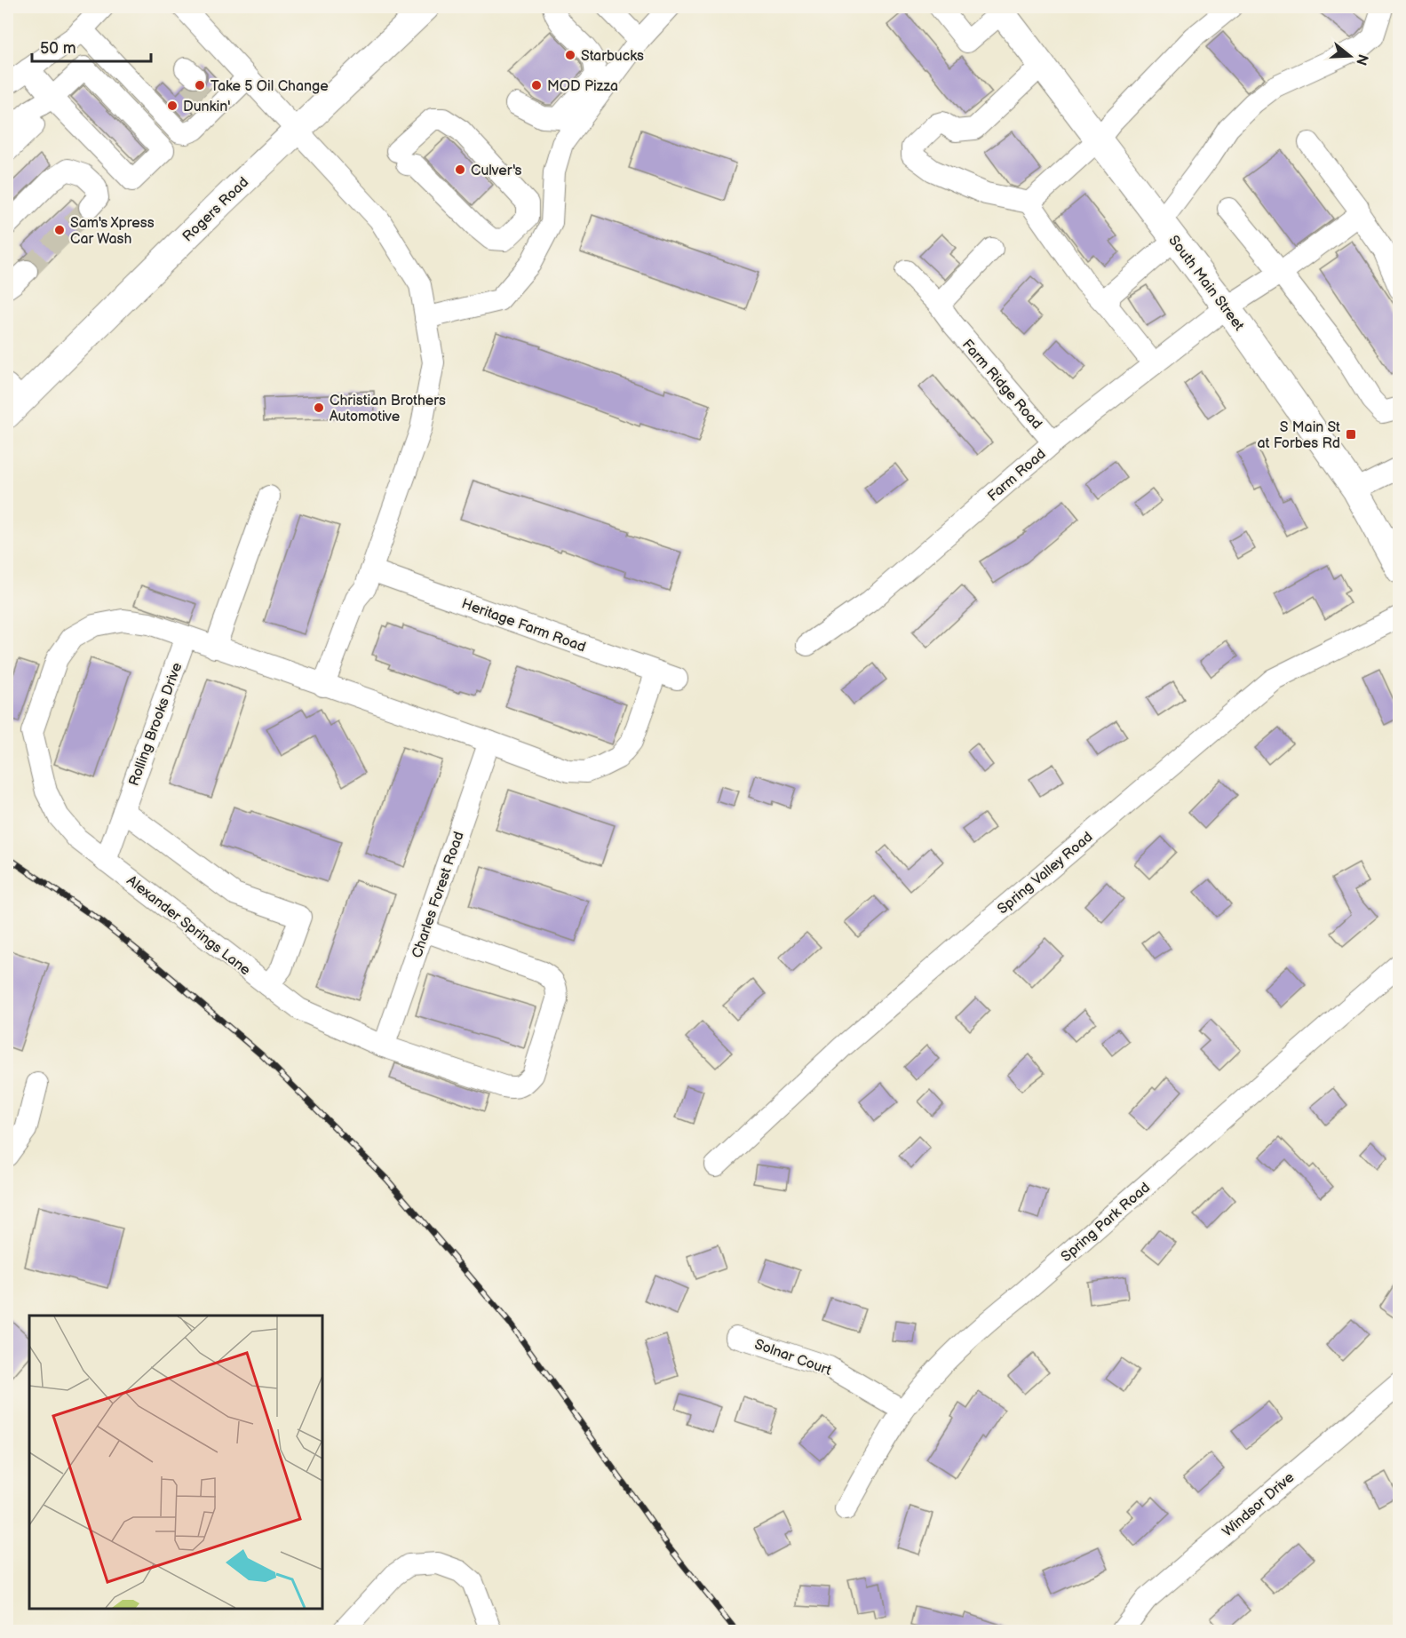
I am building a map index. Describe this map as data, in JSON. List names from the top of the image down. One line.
{"streets":{"main road":["Rogers Road","South Main Street"],"street":["Farm Ridge Road","Farm Road","Heritage Farm Road","Rolling Brooks Drive","Spring Valley Road","Charles Forest Road","Alexander Springs Lane","Spring Park Road","Solnar Court","Windsor Drive"]},"crossings":[["South Main Street","Farm Road"],["Farm Ridge Road","Farm Road"],["Heritage Farm Road","Alexander Springs Lane"],["Rolling Brooks Drive","Alexander Springs Lane"],["Charles Forest Road","Alexander Springs Lane"],["Spring Park Road","Solnar Court"]],"places":{"other":["Starbucks","Take 5 Oil Change","MOD Pizza","Dunkin'","Culver's","Sam's Xpress Car Wash","Christian Brothers Automotive"],"transit":["S Main St at Forbes Rd"]},"scale_bar":"50 m","north":"right"}
